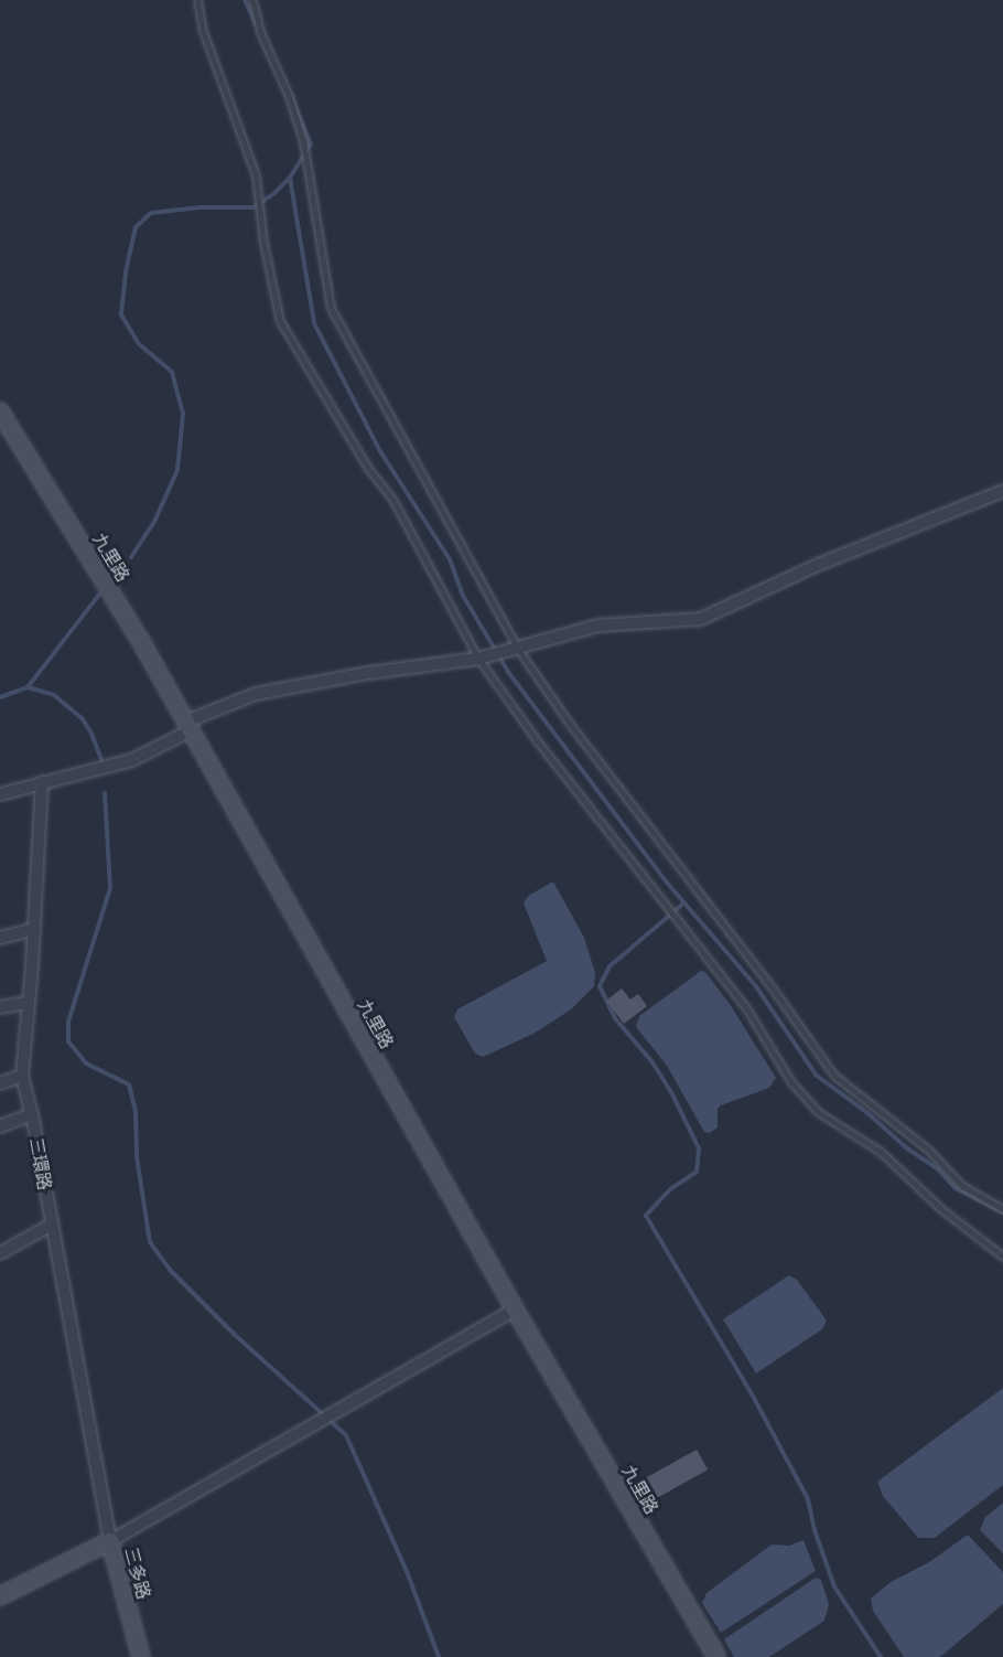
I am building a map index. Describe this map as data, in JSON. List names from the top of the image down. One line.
{"streets":{"street":["九里路","三環路","三多路"]},"crossings":[["三環路","三多路"]]}
